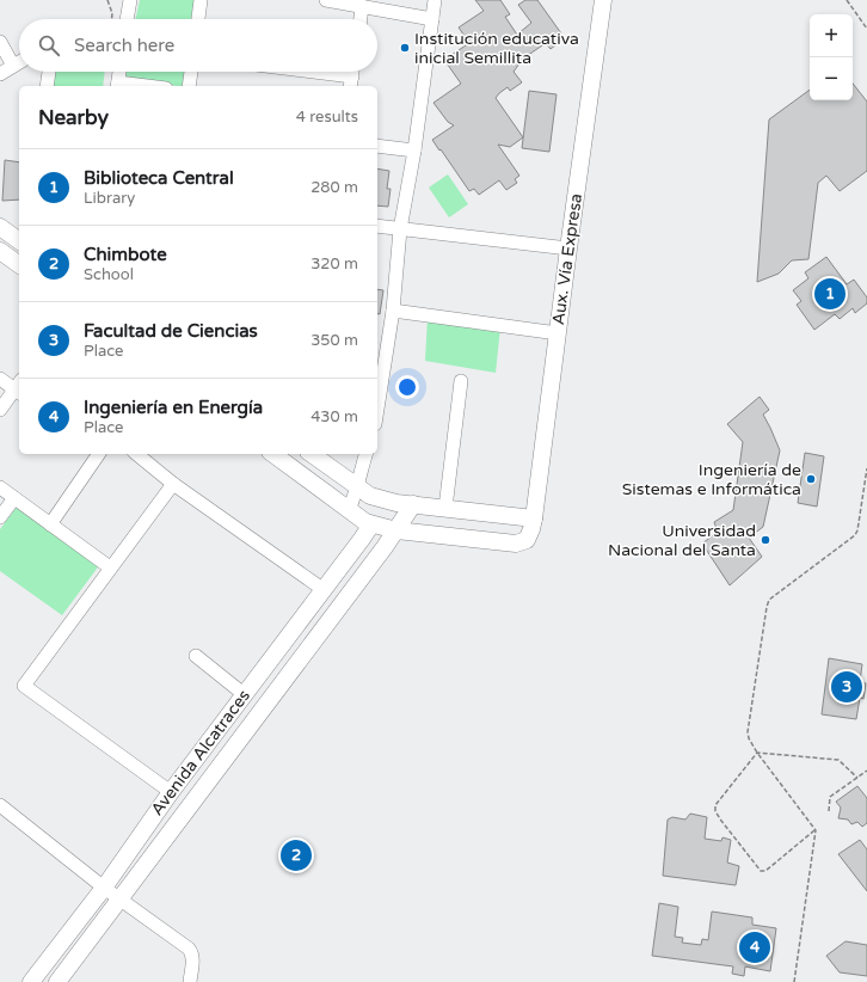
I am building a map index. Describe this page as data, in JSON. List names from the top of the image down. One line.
{"streets":{"main road":["Aux. Vía Expresa","Avenida Alcatraces"]},"places":["Institución educativa inicial Semillita","Ingeniería de Sistemas e Informática","Universidad Nacional del Santa"],"page":{"map_buttons":["+","−"],"search":"Search here","heading":["Nearby","4 results"],"list":[{"mark":"1","name":"Biblioteca Central","note":"Library","value":"280 m"},{"mark":"2","name":"Chimbote","note":"School","value":"320 m"},{"mark":"3","name":"Facultad de Ciencias","note":"Place","value":"350 m"},{"mark":"4","name":"Ingeniería en Energía","note":"Place","value":"430 m"}],"pins":["1","3","2","4"]}}
